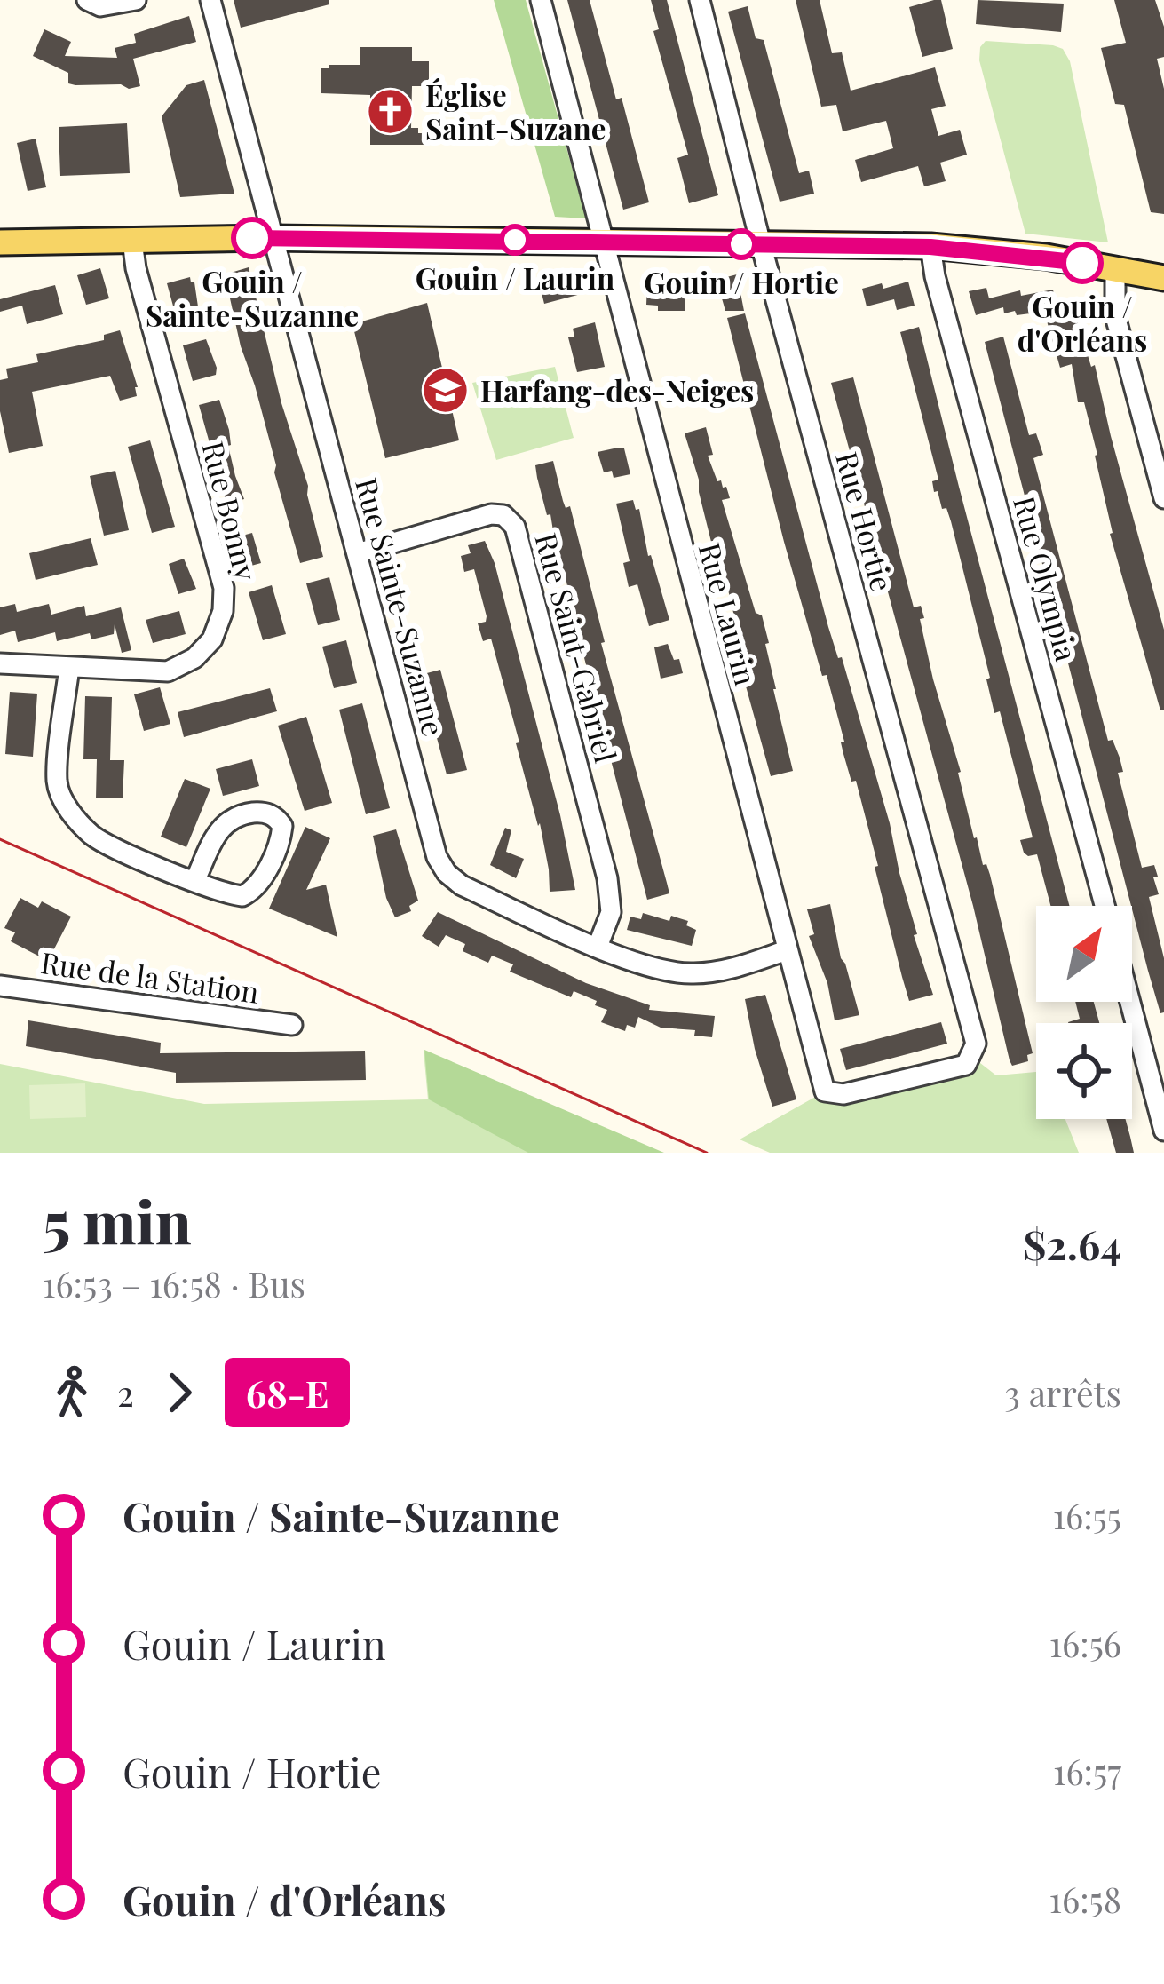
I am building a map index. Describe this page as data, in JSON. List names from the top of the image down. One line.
{"streets":{"street":["Rue Bonny","Rue Hortie","Rue Olympia","Rue Sainte-Suzanne","Rue Laurin","Rue Saint-Gabriel","Rue de la Station"]},"crossings":[["Rue Hortie","Rue Laurin"],["Rue Sainte-Suzanne","Rue Laurin"],["Rue Sainte-Suzanne","Rue Saint-Gabriel"]],"places":{"church":["Église Saint-Suzane"],"other":["Gouin / Sainte-Suzanne","Gouin / Laurin","Gouin / Hortie","Gouin / d'Orléans"],"school or university":["Harfang-des-Neiges"]},"lines":["bus line 68-E"],"north":"top right","page":{"heading":["5 min","16:53 – 16:58 · Bus","$2.64"],"legs":["2","68-E","3 arrêts"],"list":[{"name":"Gouin / Sainte-Suzanne","value":"16:55"},{"name":"Gouin / Laurin","value":"16:56"},{"name":"Gouin / Hortie","value":"16:57"},{"name":"Gouin / d'Orléans","value":"16:58"}]}}
